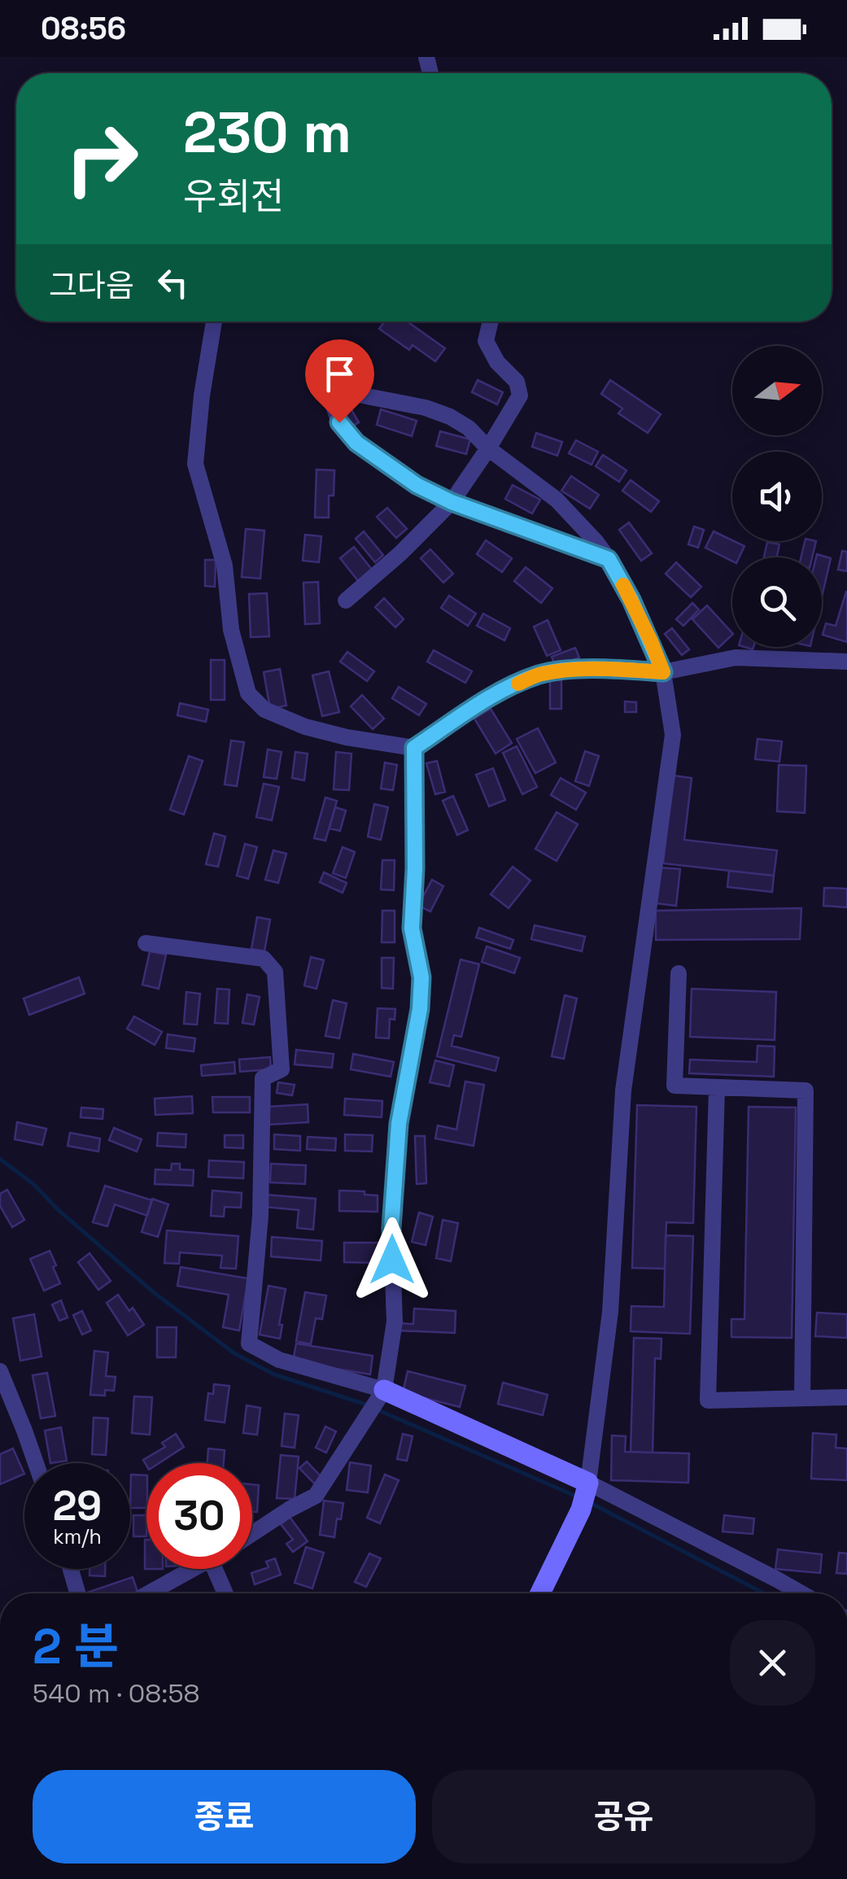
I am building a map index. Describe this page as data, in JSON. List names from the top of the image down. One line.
{"north":"right","page":{"status":"08:56","turn":["230 m","우회전"],"then":"그다음","speed":"29 km/h","limit":"30","heading":["2 분","540 m · 08:58"],"buttons":["종료","공유"]}}
